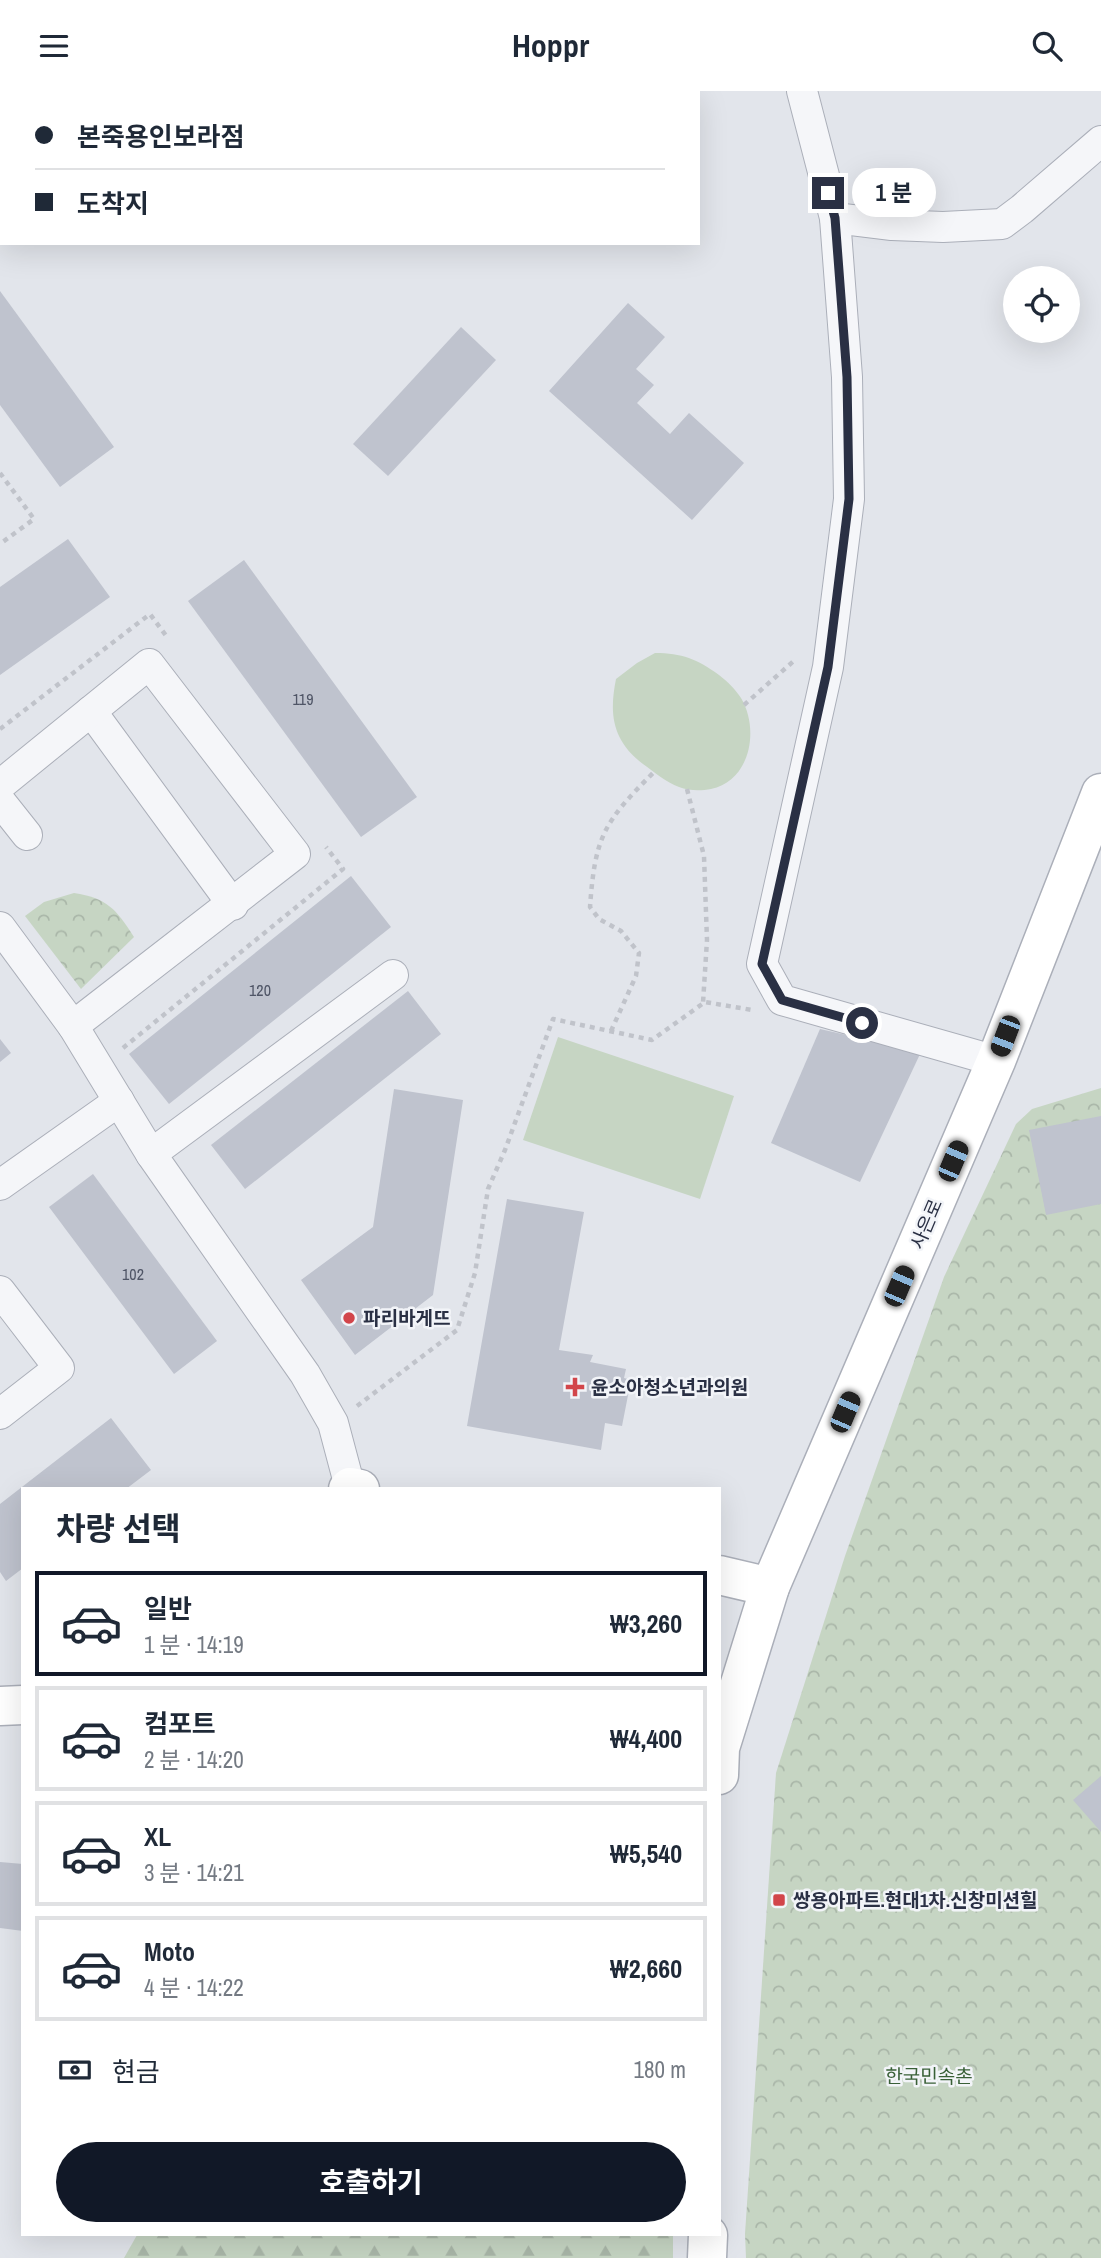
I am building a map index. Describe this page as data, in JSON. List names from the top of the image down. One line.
{"streets":{"main road":["사은로"]},"parks":["한국민속촌"],"places":{"other":["파리바게뜨"],"health":["윤소아청소년과의원"],"transit":["쌍용아파트.현대1차.신창미션힐"]},"house_numbers":["119","120","102"],"page":{"header":"Hoppr","banner":["본죽용인보라점","도착지"],"bubble":"1 분","heading":"차량 선택","list":[{"name":"일반","note":"1 분 · 14:19","value":"₩3,260"},{"name":"컴포트","note":"2 분 · 14:20","value":"₩4,400"},{"name":"XL","note":"3 분 · 14:21","value":"₩5,540"},{"name":"Moto","note":"4 분 · 14:22","value":"₩2,660"}],"pay":["현금","180 m"],"buttons":"호출하기"}}
